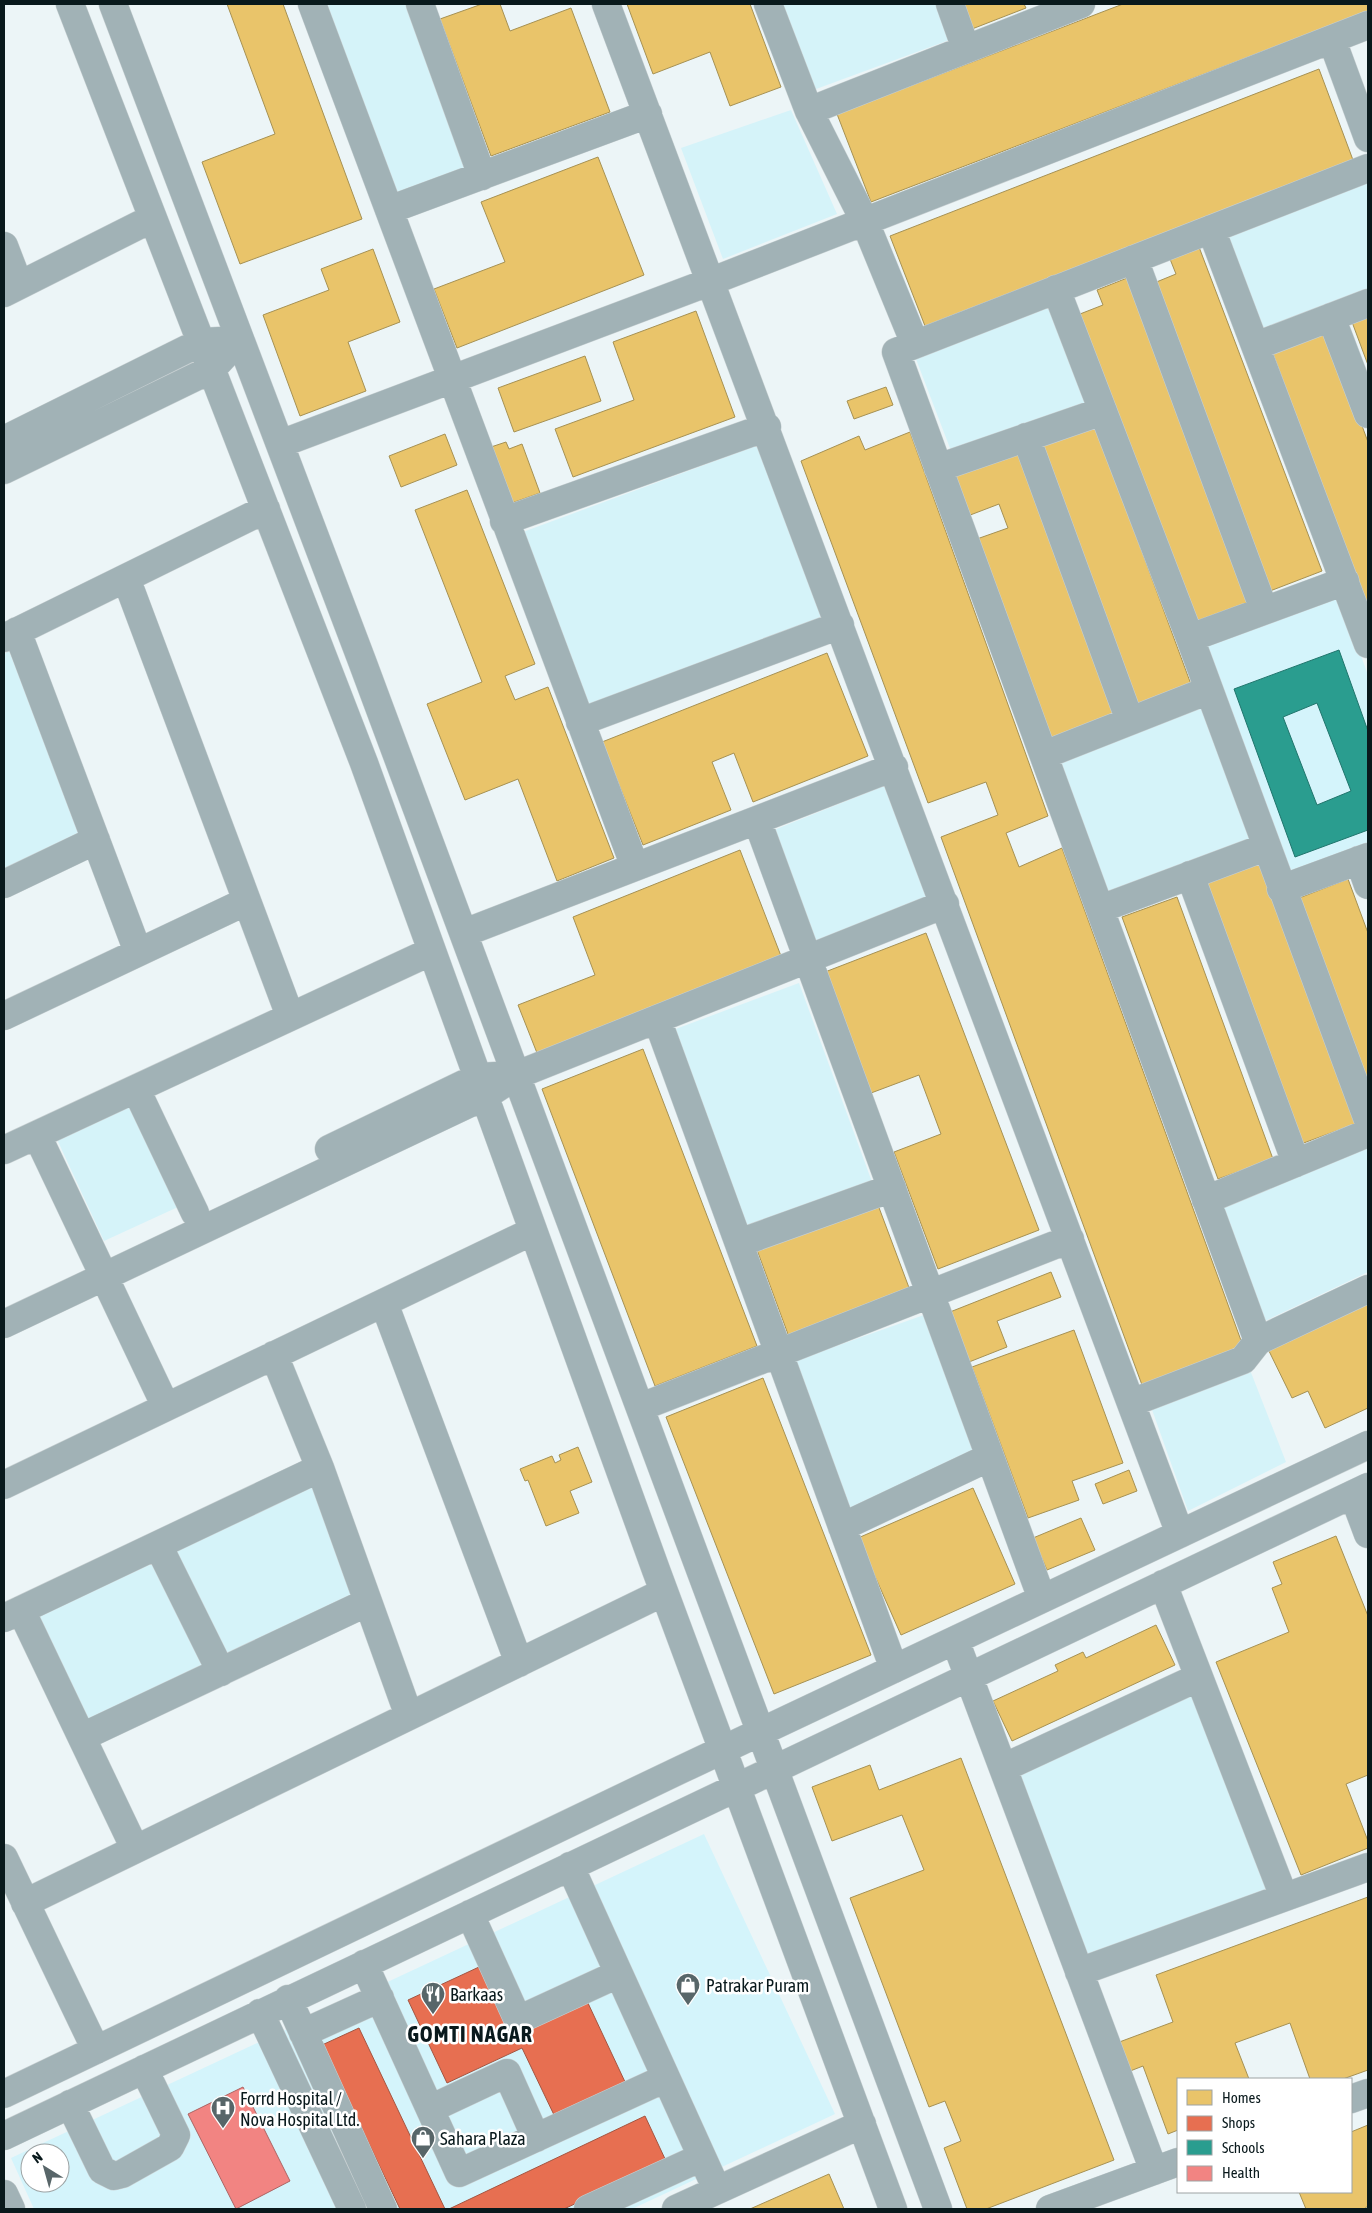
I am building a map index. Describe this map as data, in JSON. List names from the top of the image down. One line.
{"districts":["GOMTI NAGAR"],"places":{"shop":["Patrakar Puram","Sahara Plaza"],"restaurant":["Barkaas"],"hospital":["Forrd Hospital / Nova Hospital Ltd."]},"legend":["Homes","Shops","Schools","Health"],"north":"top left"}
